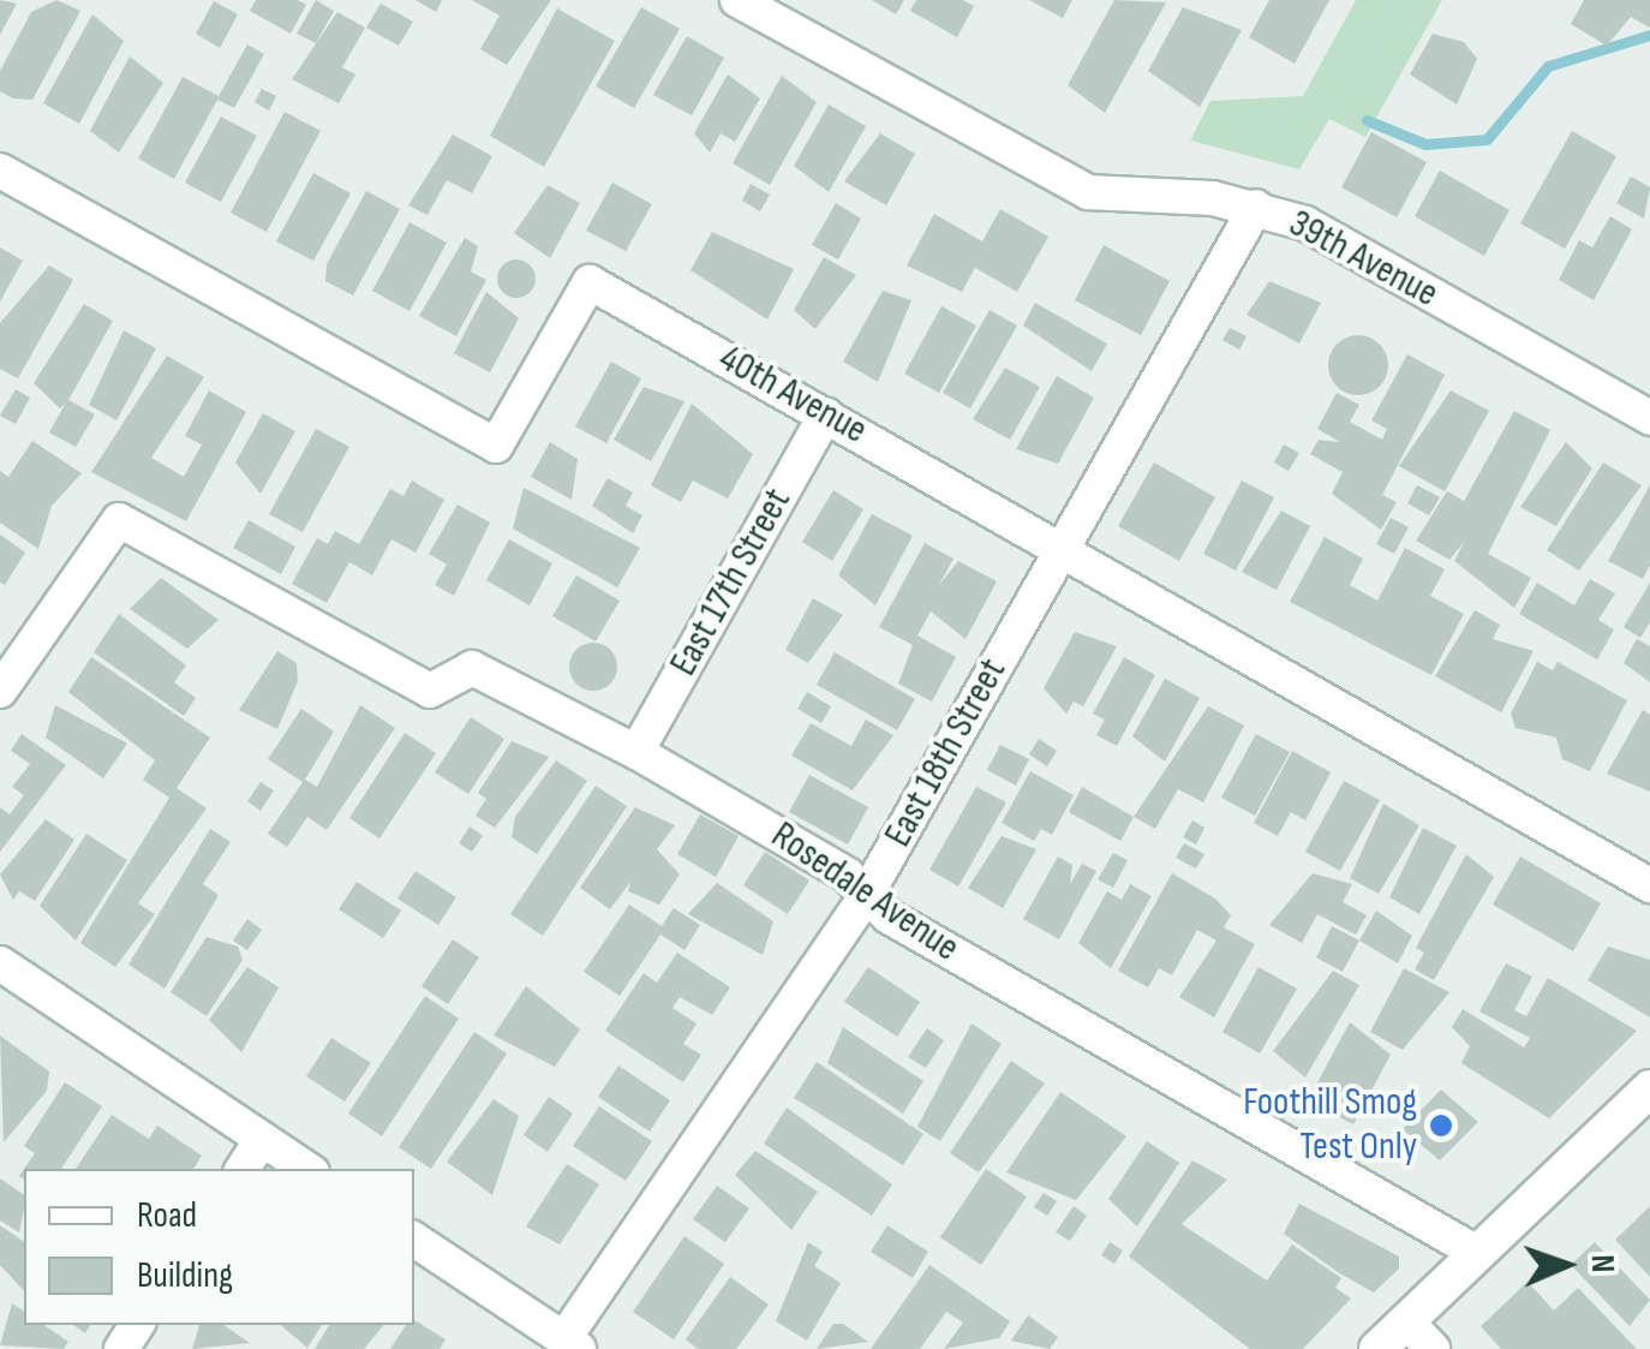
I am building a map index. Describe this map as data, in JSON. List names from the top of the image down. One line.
{"streets":{"street":["39th Avenue","40th Avenue","East 17th Street","East 18th Street","Rosedale Avenue"]},"crossings":[["39th Avenue","East 18th Street"],["40th Avenue","East 17th Street"],["40th Avenue","East 18th Street"],["East 17th Street","Rosedale Avenue"],["East 18th Street","Rosedale Avenue"]],"places":["Foothill Smog Test Only"],"legend":["Road","Building"],"north":"right"}
